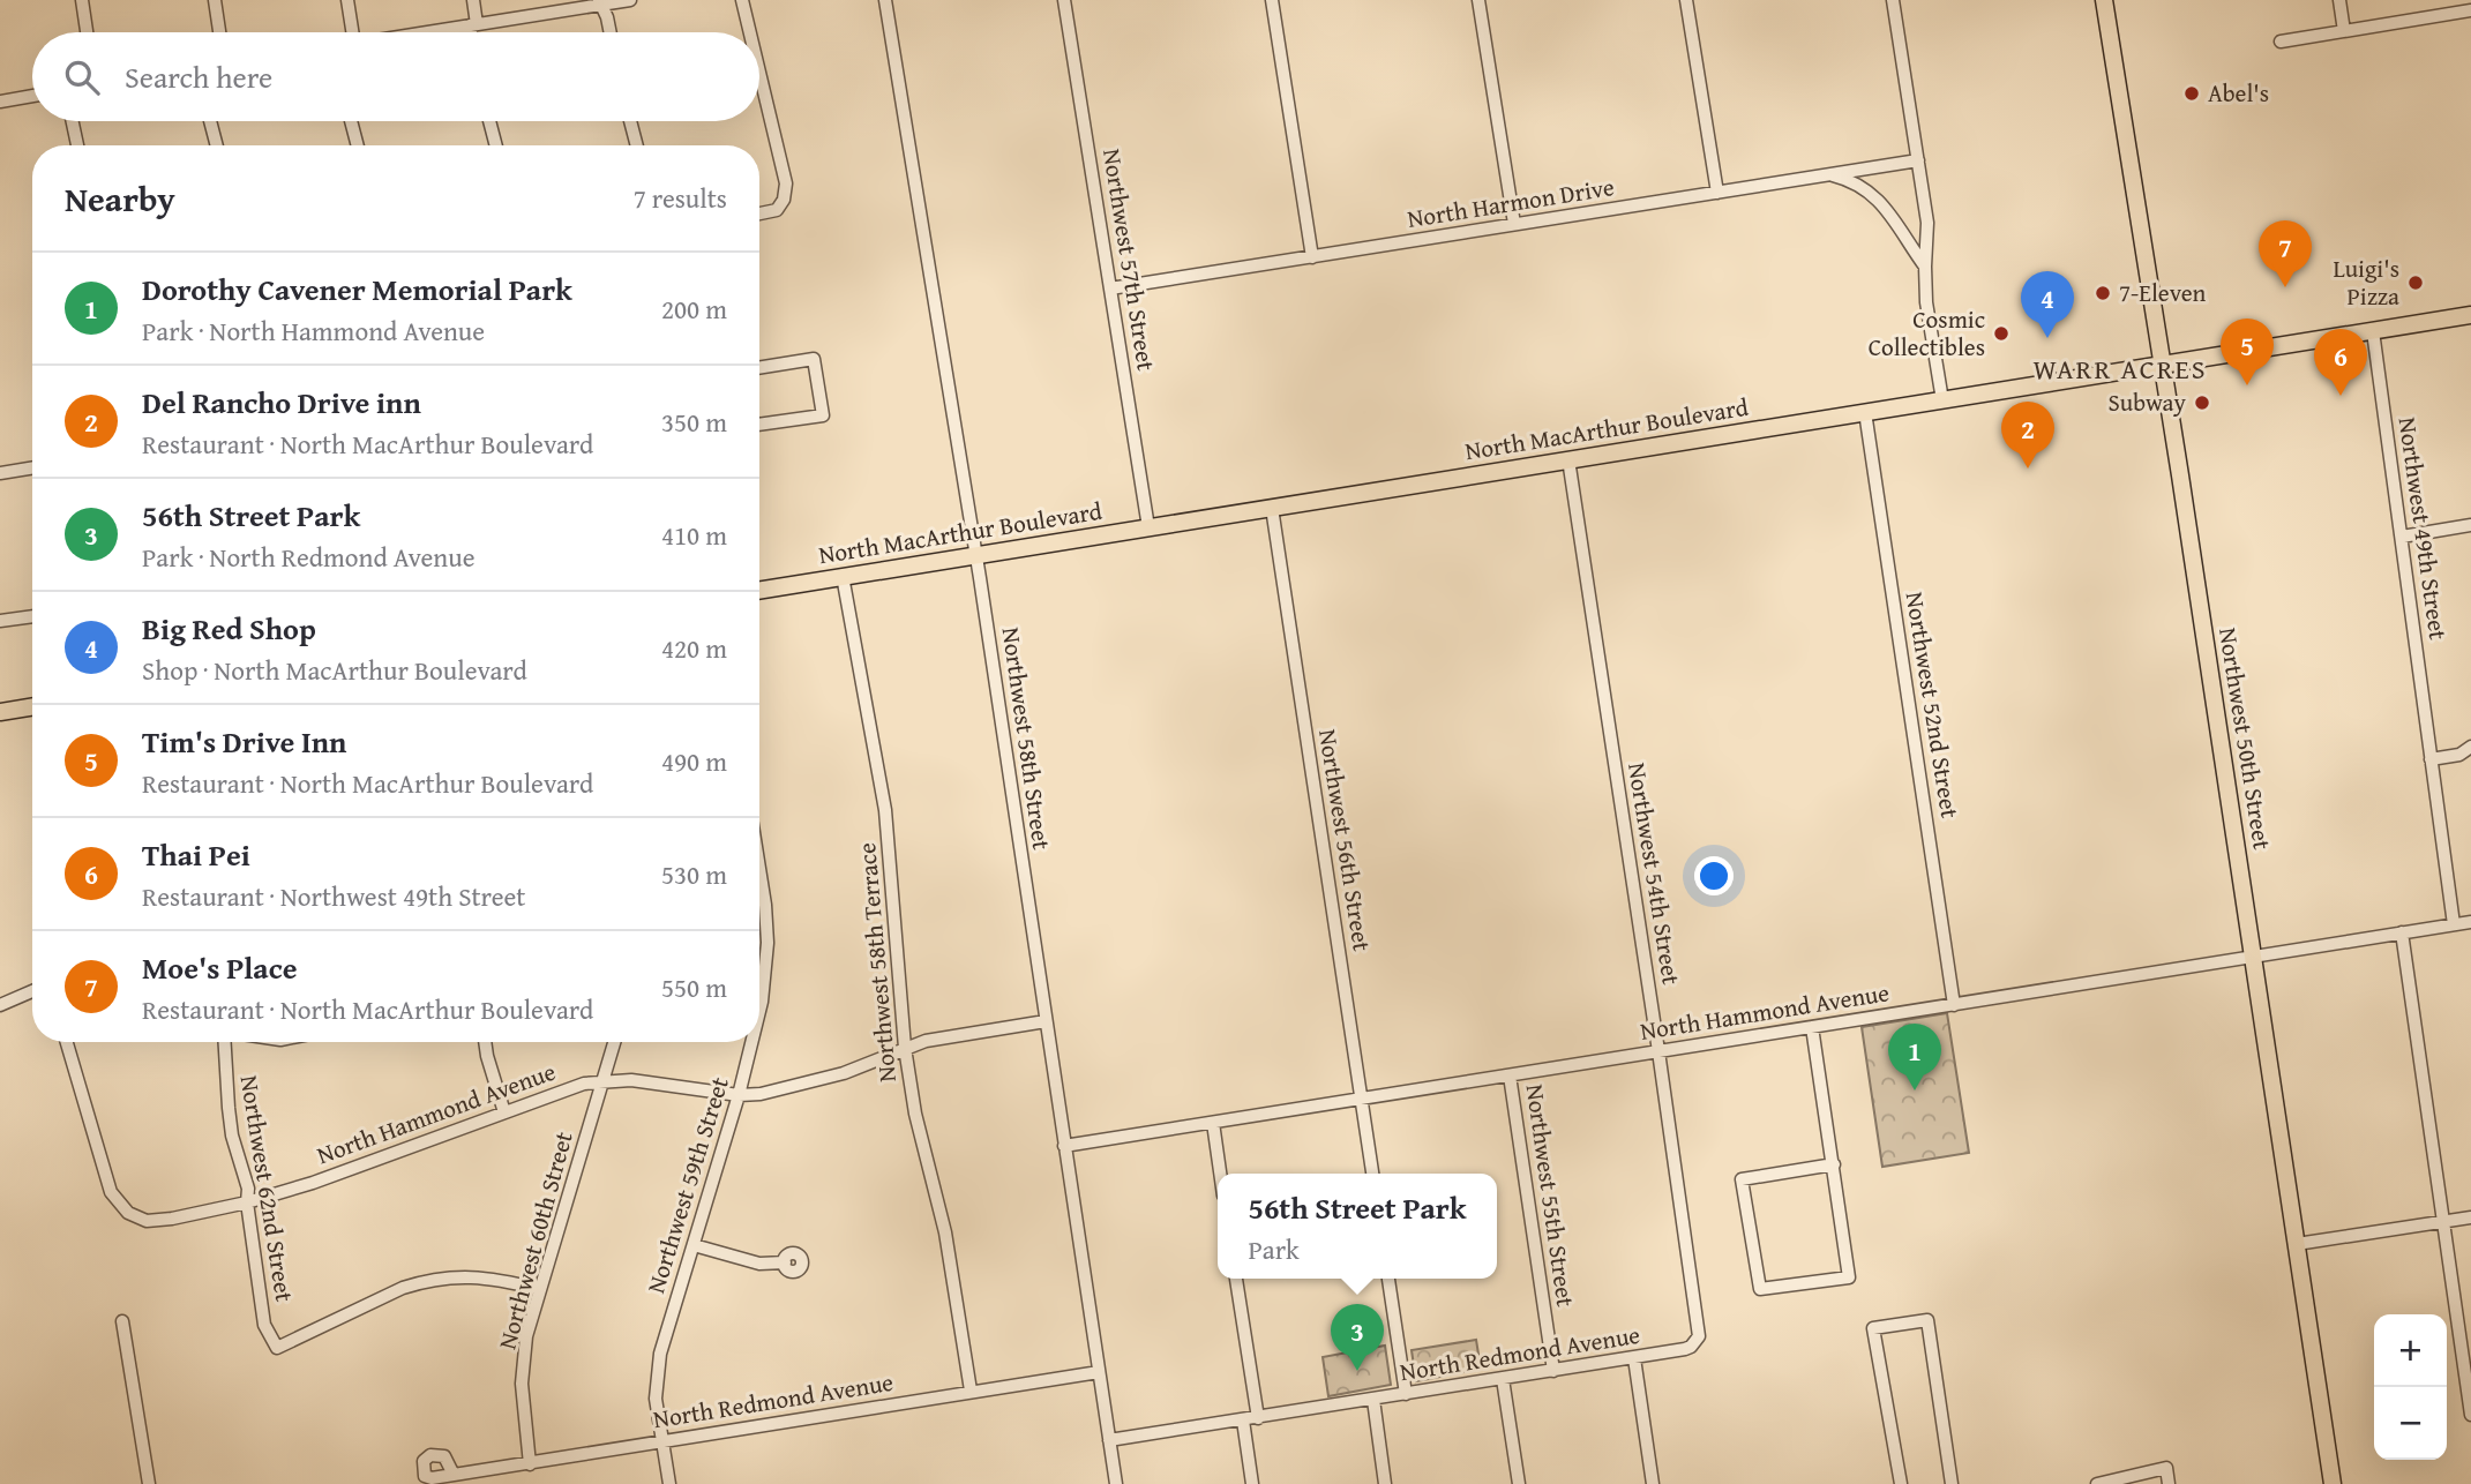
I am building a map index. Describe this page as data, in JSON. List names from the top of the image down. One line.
{"streets":{"main road":["North MacArthur Boulevard","Northwest 50th Street"],"street":["North Harmon Drive","Northwest 57th Street","Northwest 49th Street","Northwest 52nd Street","Northwest 58th Street","Northwest 56th Street","Northwest 54th Street","Northwest 58th Terrace","North Hammond Avenue","Northwest 59th Street","Northwest 62nd Street","Northwest 55th Street","Northwest 60th Street","North Redmond Avenue"]},"crossings":[["North Harmon Drive","Northwest 57th Street"],["Northwest 57th Street","North MacArthur Boulevard"],["North MacArthur Boulevard","Northwest 49th Street"],["North MacArthur Boulevard","Northwest 52nd Street"],["North MacArthur Boulevard","Northwest 58th Street"],["North MacArthur Boulevard","Northwest 50th Street"],["North MacArthur Boulevard","Northwest 56th Street"],["North MacArthur Boulevard","Northwest 54th Street"],["North MacArthur Boulevard","Northwest 58th Terrace"],["Northwest 49th Street","North Hammond Avenue"],["Northwest 52nd Street","North Hammond Avenue"],["Northwest 58th Street","North Hammond Avenue"],["Northwest 58th Street","North Redmond Avenue"],["Northwest 50th Street","North Hammond Avenue"],["Northwest 56th Street","North Hammond Avenue"],["Northwest 54th Street","North Hammond Avenue"],["Northwest 54th Street","North Redmond Avenue"],["Northwest 58th Terrace","North Hammond Avenue"],["Northwest 58th Terrace","North Redmond Avenue"],["North Hammond Avenue","Northwest 59th Street"],["North Hammond Avenue","Northwest 62nd Street"],["North Hammond Avenue","Northwest 55th Street"],["North Hammond Avenue","Northwest 60th Street"],["Northwest 59th Street","North Redmond Avenue"],["Northwest 62nd Street","Northwest 60th Street"],["Northwest 55th Street","North Redmond Avenue"],["Northwest 60th Street","North Redmond Avenue"]],"districts":["WARR ACRES"],"places":["Abel's","Luigi's Pizza","7-Eleven","Cosmic Collectibles","Subway"],"page":{"search":"Search here","heading":["Nearby","7 results"],"pins":["7","4","5","6","2","1","3"],"list":[{"mark":"1","name":"Dorothy Cavener Memorial Park","note":"Park · North Hammond Avenue","value":"200 m"},{"mark":"2","name":"Del Rancho Drive inn","note":"Restaurant · North MacArthur Boulevard","value":"350 m"},{"mark":"3","name":"56th Street Park","note":"Park · North Redmond Avenue","value":"410 m"},{"mark":"4","name":"Big Red Shop","note":"Shop · North MacArthur Boulevard","value":"420 m"},{"mark":"5","name":"Tim's Drive Inn","note":"Restaurant · North MacArthur Boulevard","value":"490 m"},{"mark":"6","name":"Thai Pei","note":"Restaurant · Northwest 49th Street","value":"530 m"},{"mark":"7","name":"Moe's Place","note":"Restaurant · North MacArthur Boulevard","value":"550 m"}],"popup":["56th Street Park","Park"],"map_buttons":["+","−"]}}
